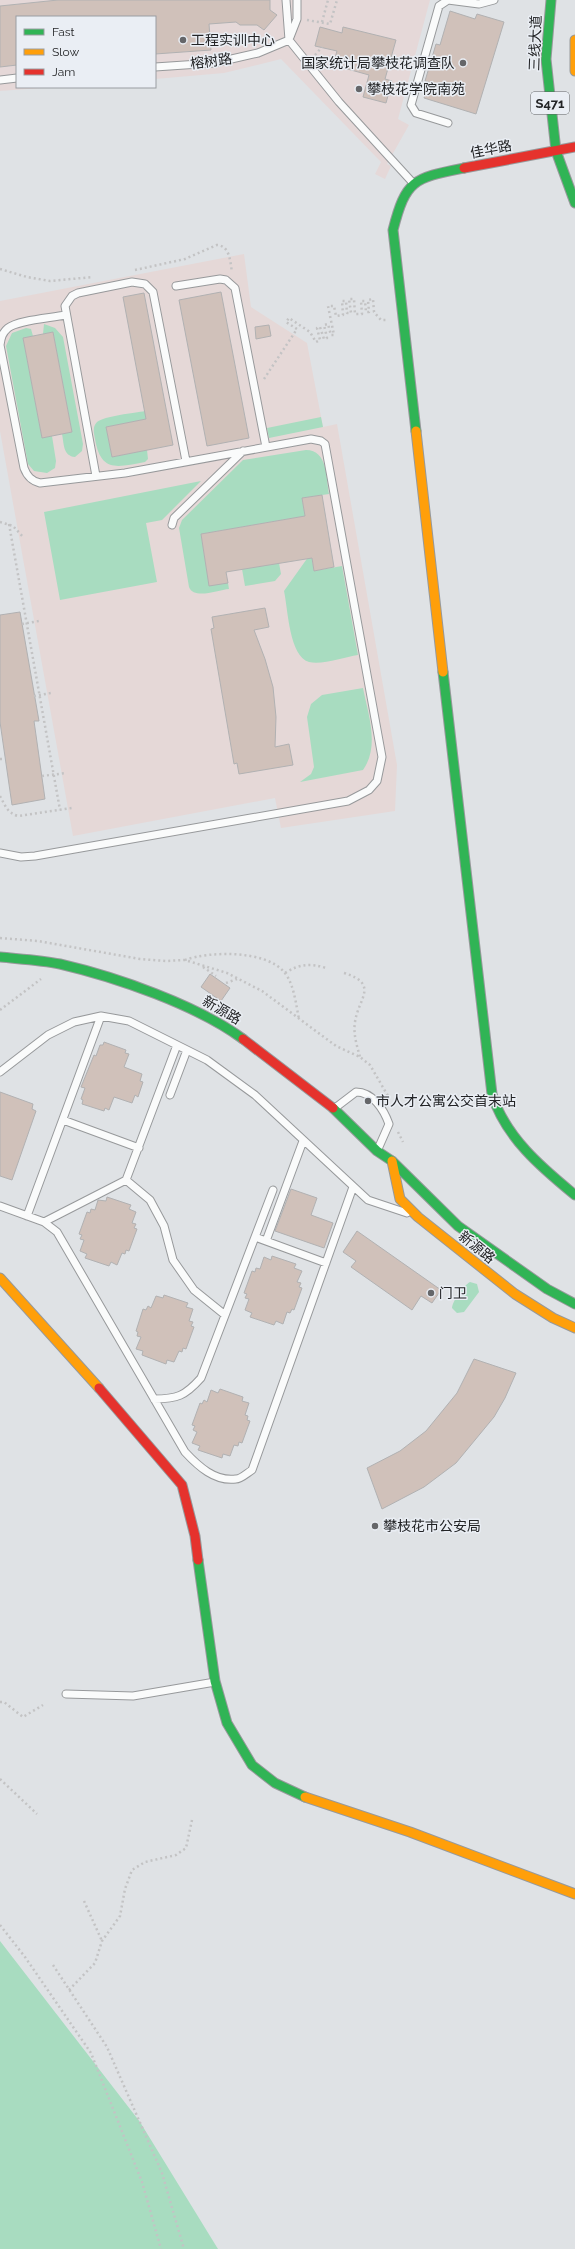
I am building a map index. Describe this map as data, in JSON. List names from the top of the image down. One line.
{"streets":{"street":["三线大道","S471","佳华路","新源路"],"lane":["榕树路"]},"crossings":[["三线大道","佳华路"]],"places":["工程实训中心","国家统计局攀枝花调查队","攀枝花学院南苑","市人才公寓公交首末站","门卫","攀枝花市公安局"],"legend":["Fast","Slow","Jam"]}
